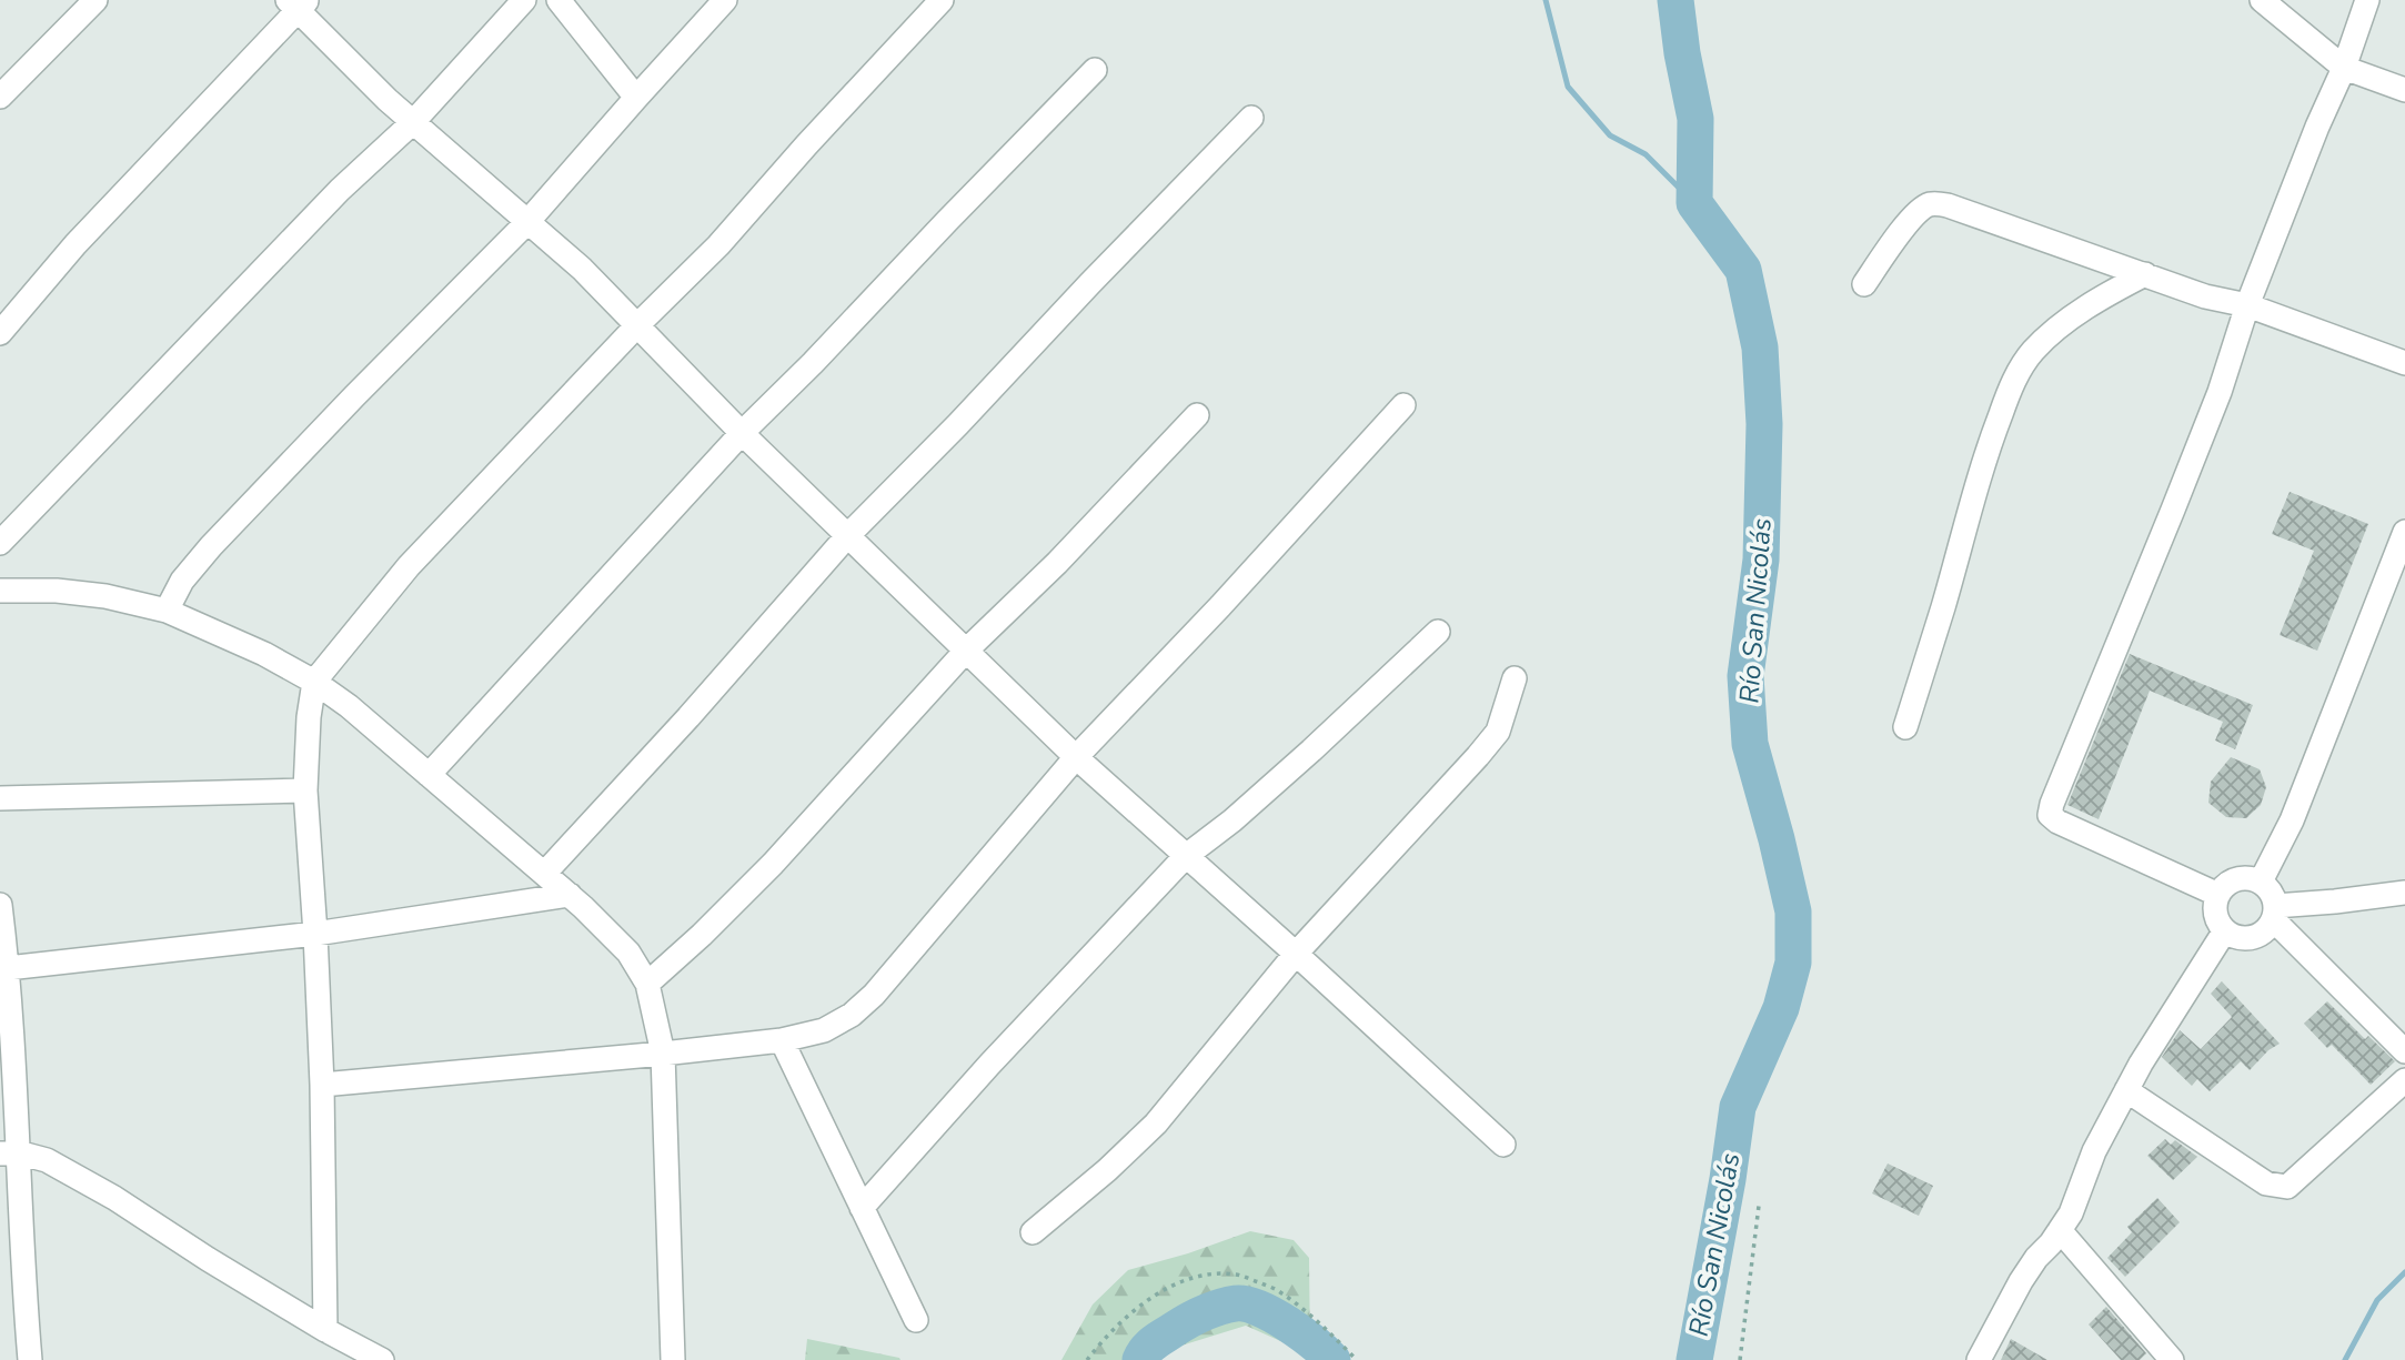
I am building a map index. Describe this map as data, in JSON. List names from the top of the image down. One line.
{"water":["Río San Nicolás"]}
